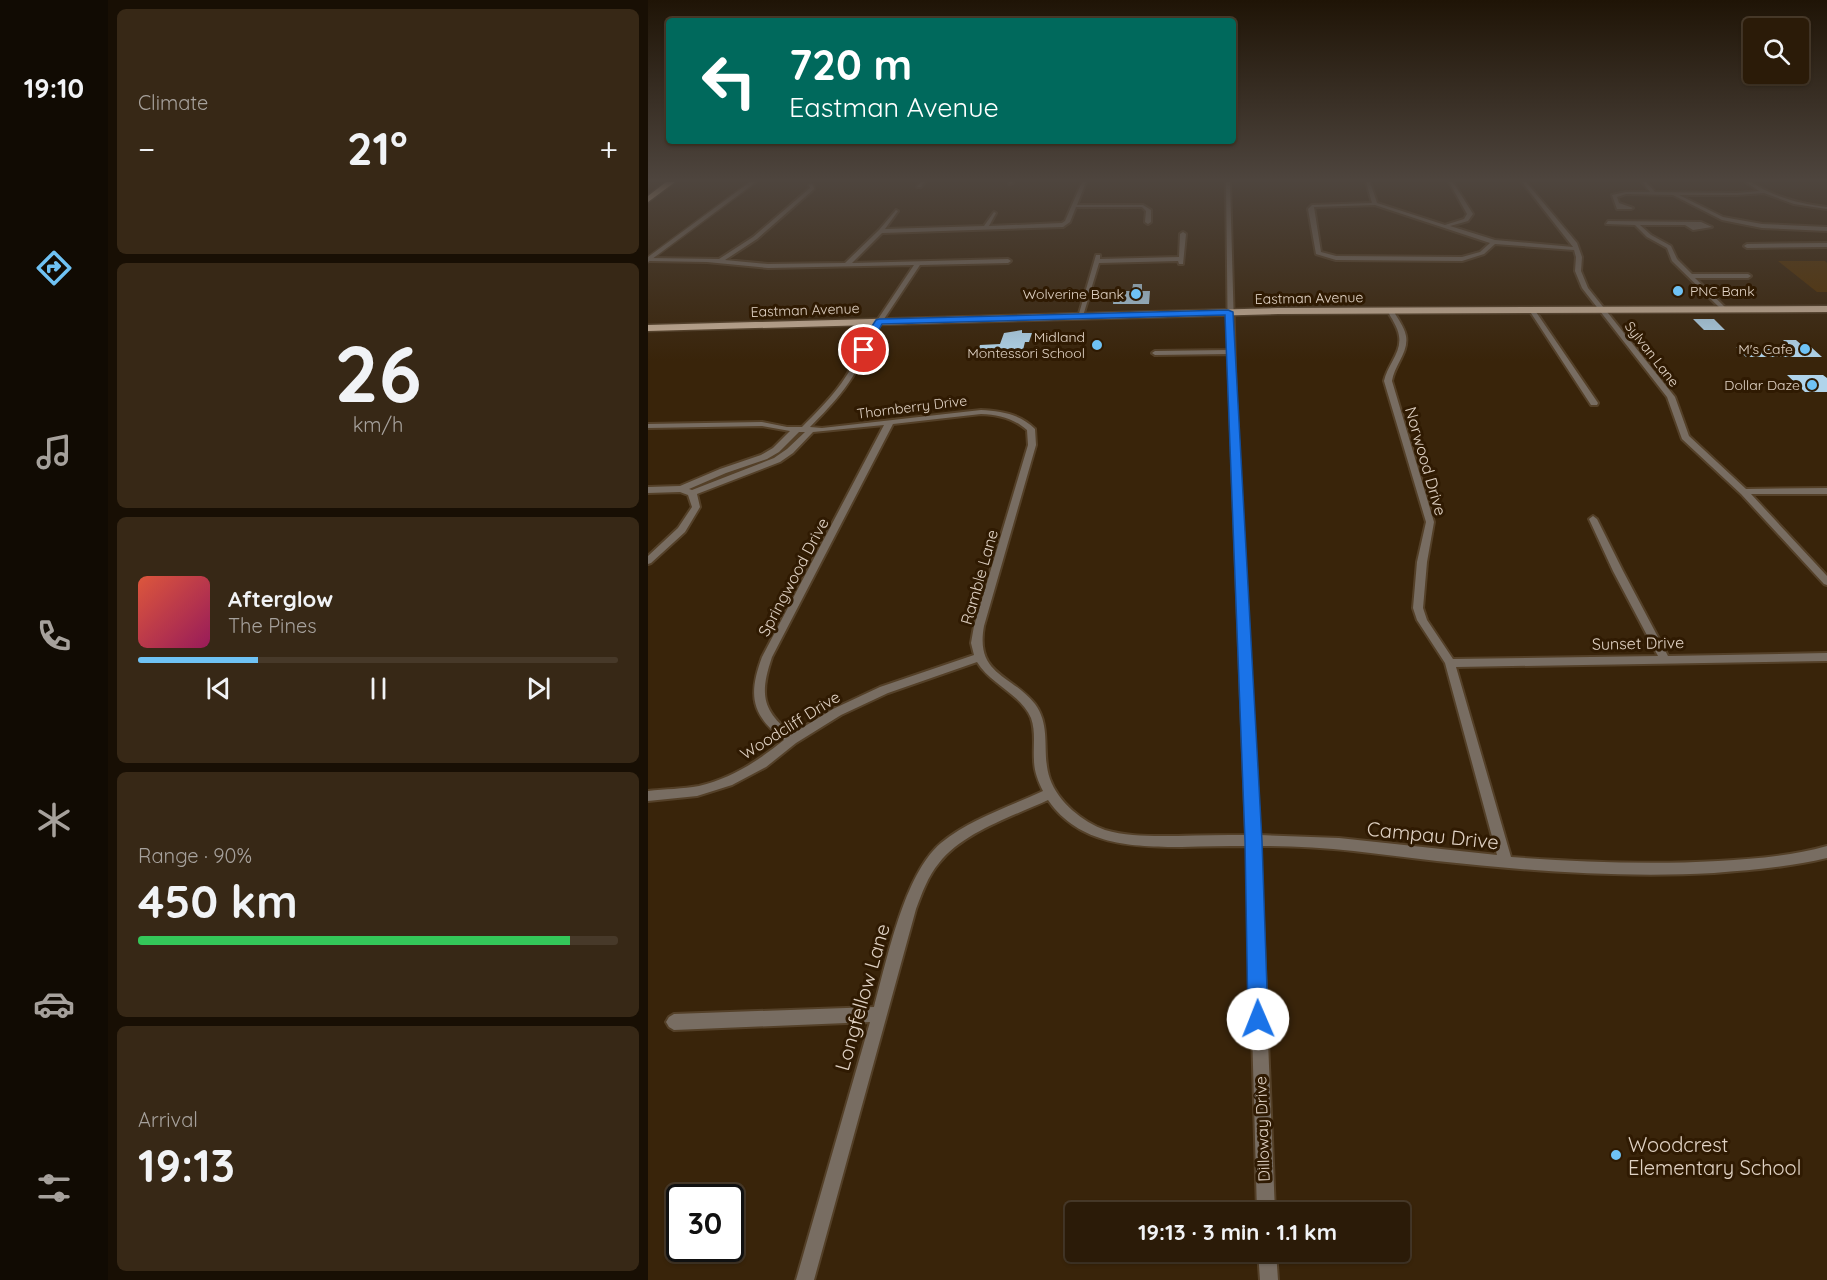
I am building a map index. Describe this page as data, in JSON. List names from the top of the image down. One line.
{"streets":{"main road":["Eastman Avenue"],"street":["Sylvan Lane","Thornberry Drive","Norwood Drive","Springwood Drive","Ramble Lane","Sunset Drive","Woodcliff Drive","Campau Drive","Longfellow Lane","Dilloway Drive"]},"crossings":[["Eastman Avenue","Sylvan Lane"],["Eastman Avenue","Norwood Drive"],["Eastman Avenue","Dilloway Drive"],["Thornberry Drive","Springwood Drive"],["Thornberry Drive","Ramble Lane"],["Norwood Drive","Sunset Drive"],["Norwood Drive","Campau Drive"],["Springwood Drive","Woodcliff Drive"],["Ramble Lane","Woodcliff Drive"],["Campau Drive","Longfellow Lane"],["Campau Drive","Dilloway Drive"]],"places":["PNC Bank","Wolverine Bank","Midland Montessori School","M's Cafe","Dollar Daze","Woodcrest Elementary School"],"page":{"tabs":"19:10","tile":["Climate",["26","km/h"],["Range · 90%","450 km"],["Arrival","19:13"]],"turn":["720 m","Eastman Avenue"],"heat":["−","21°","+"],"song":["Afterglow","The Pines"],"limit":"30","trip":"19:13 · 3 min · 1.1 km"}}
